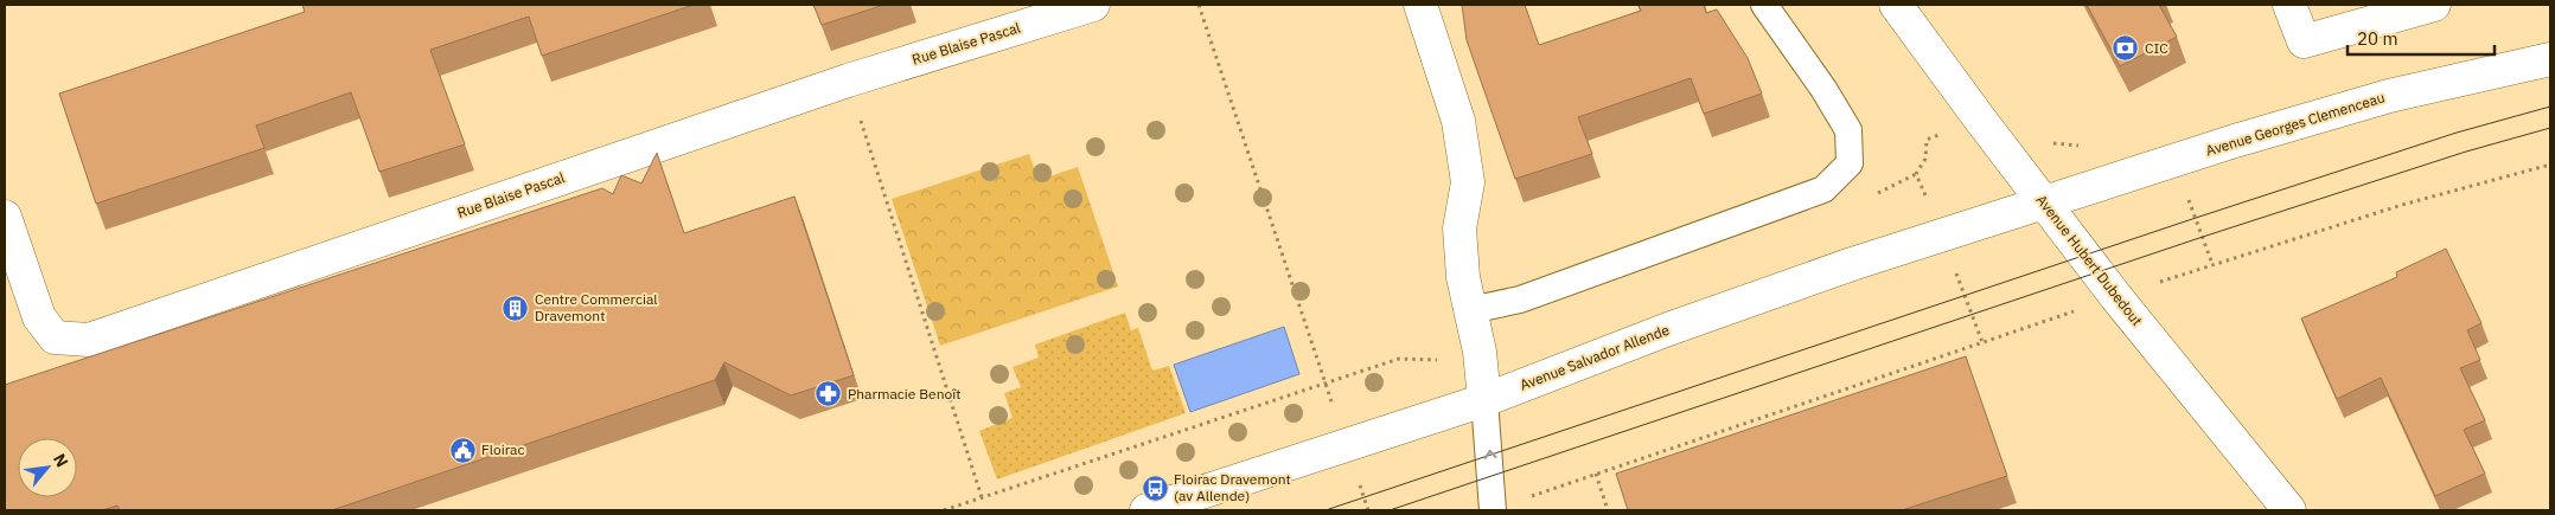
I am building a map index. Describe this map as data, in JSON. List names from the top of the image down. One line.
{"streets":{"street":["Rue Blaise Pascal","Avenue Georges Clemenceau","Avenue Hubert Dubedout","Avenue Salvador Allende"]},"crossings":[["Avenue Georges Clemenceau","Avenue Hubert Dubedout"],["Avenue Georges Clemenceau","Avenue Salvador Allende"],["Avenue Hubert Dubedout","Avenue Salvador Allende"]],"places":{"bank":["CIC"],"building":["Centre Commercial Dravemont"],"pharmacy":["Pharmacie Benoît"],"public building":["Floirac"],"bus stop":["Floirac Dravemont (av Allende)"]},"scale_bar":"20 m","north":"top right"}
